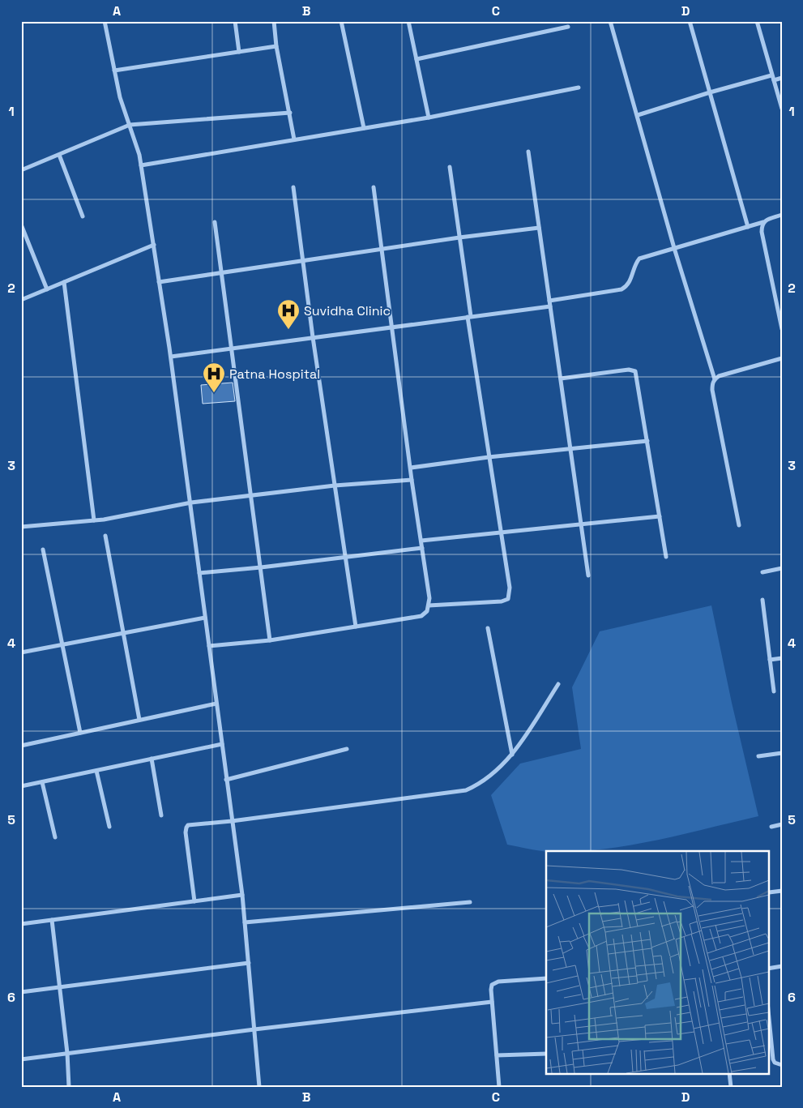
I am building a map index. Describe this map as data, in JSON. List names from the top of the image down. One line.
{"places":{"hospital":["Suvidha Clinic","Patna Hospital"]},"grid":{"columns":["A","B","C","D"],"rows":["1","2","3","4","5","6"]}}
